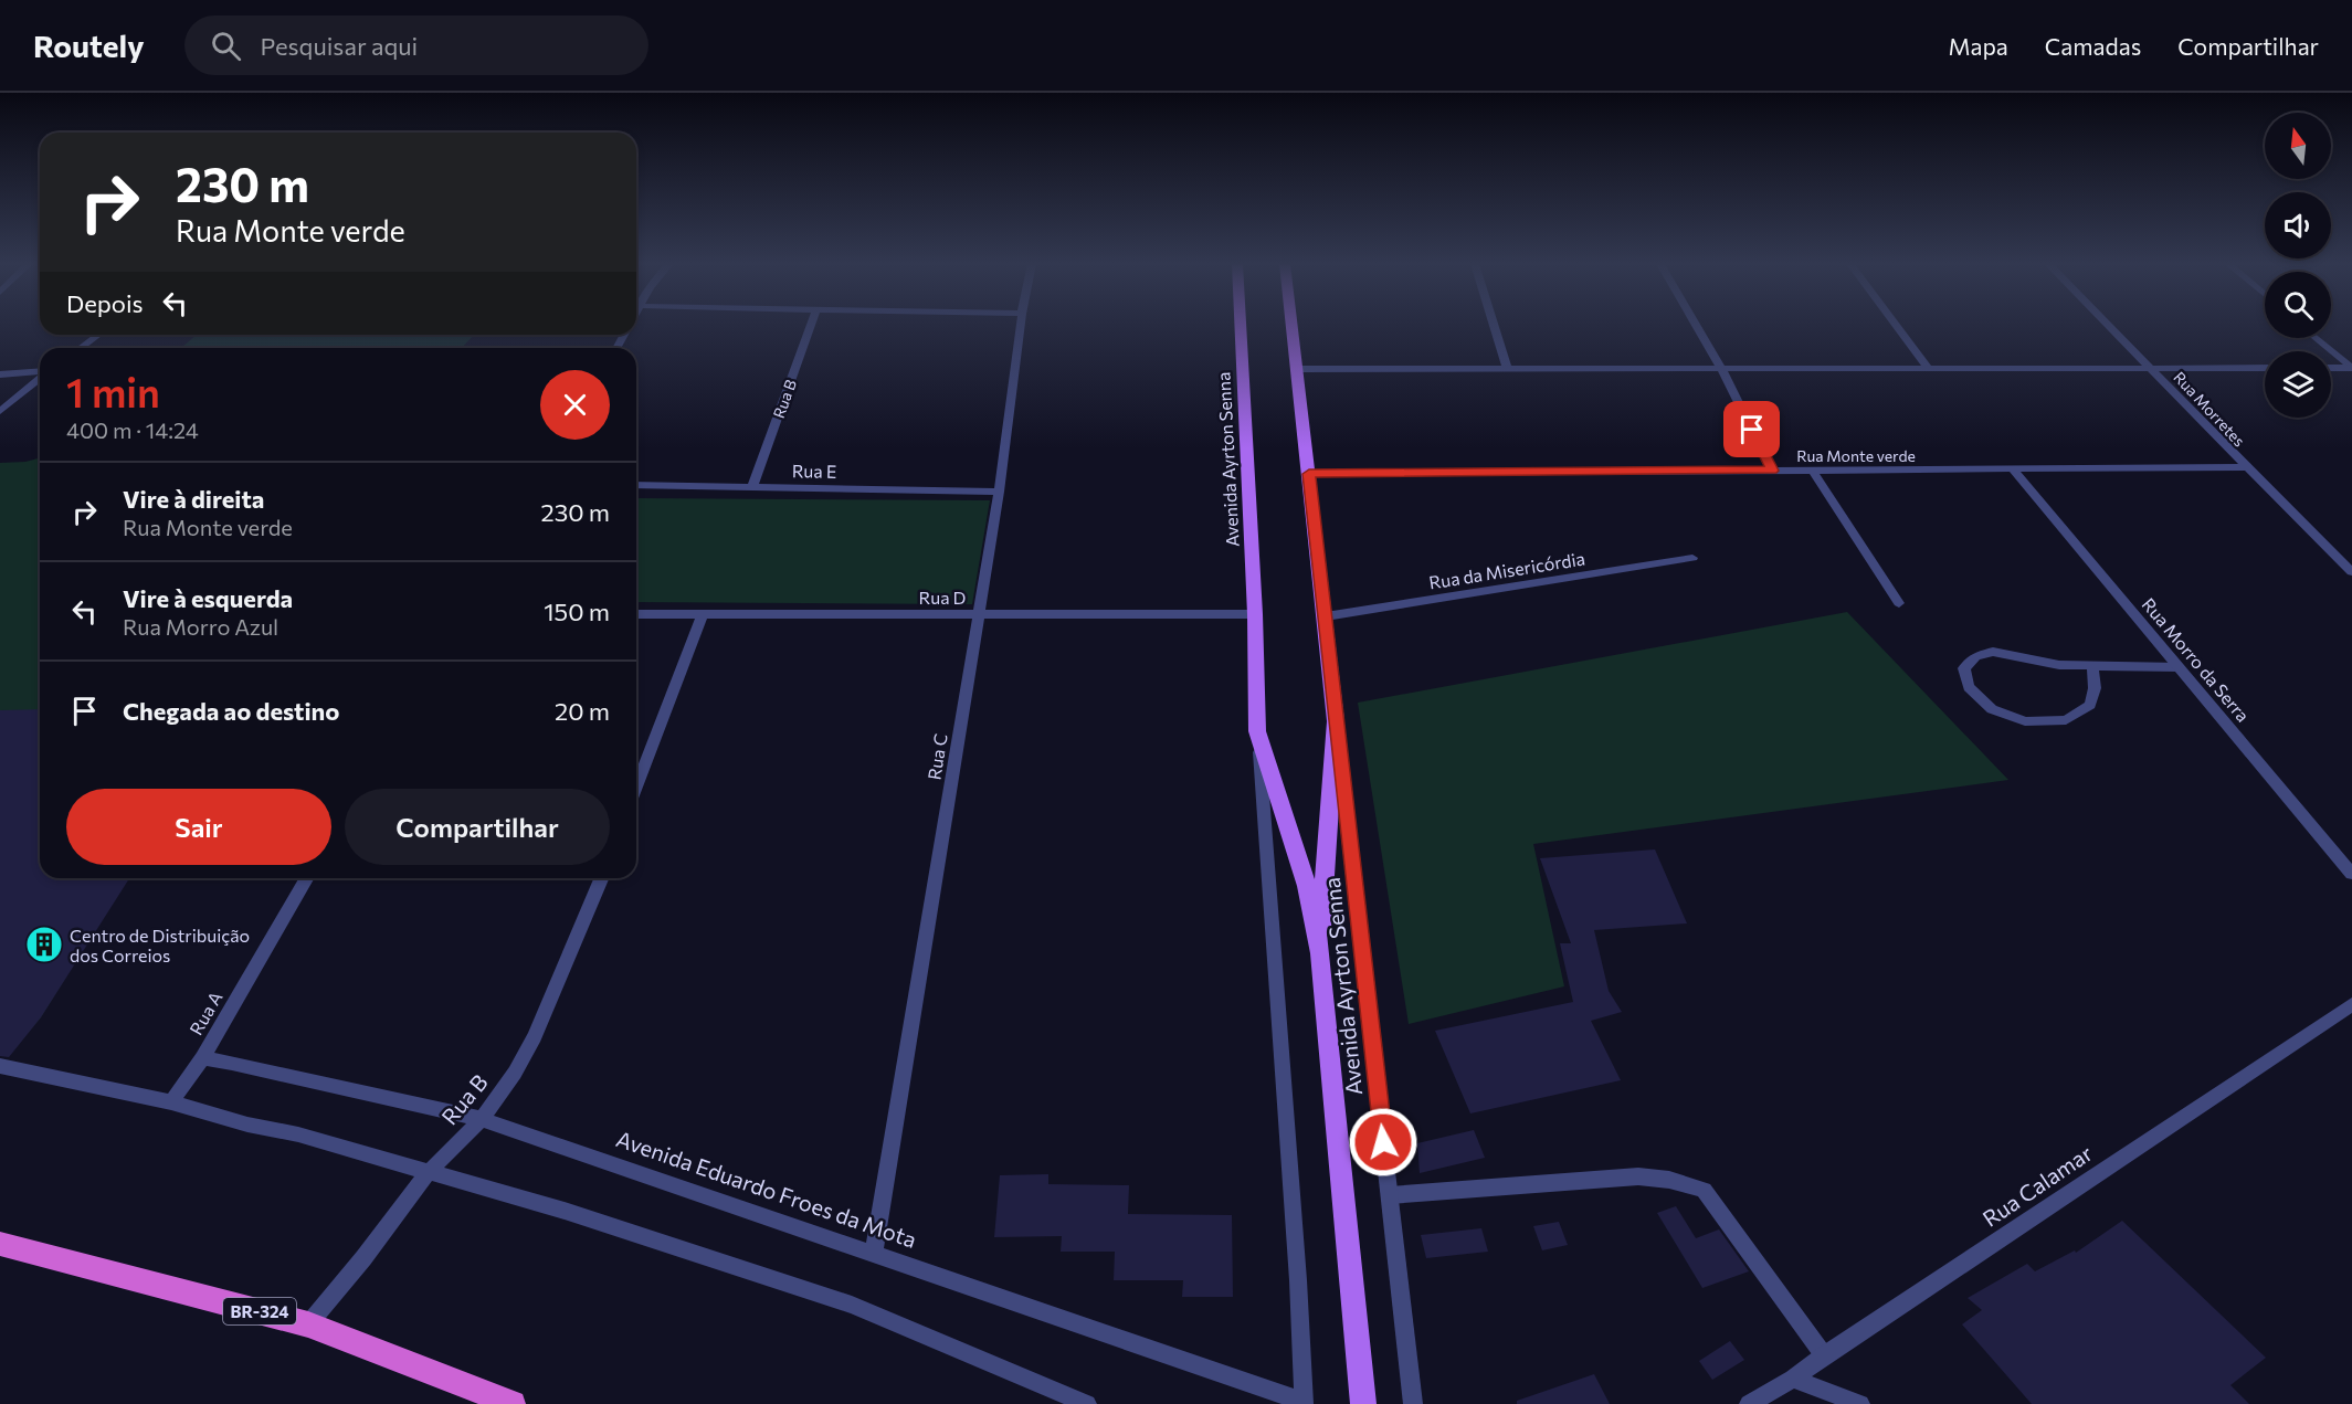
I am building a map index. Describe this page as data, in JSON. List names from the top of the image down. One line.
{"streets":{"highway":["BR-324"],"main road":["Avenida Ayrton Senna"],"street":["Rua B","Rua Morretes","Rua Monte verde","Rua E","Rua da Misericórdia","Rua D","Rua Morro da Serra","Rua C","Rua A","Rua Calamar","Avenida Eduardo Froes da Mota"]},"crossings":[["Rua B","Rua E"],["Rua B","Avenida Eduardo Froes da Mota"],["Rua B","BR-324"],["Rua Morretes","Rua Monte verde"],["Rua Monte verde","Avenida Ayrton Senna"],["Rua Monte verde","Rua Morro da Serra"],["Avenida Ayrton Senna","Rua da Misericórdia"],["Avenida Ayrton Senna","Rua D"],["Avenida Ayrton Senna","Avenida Eduardo Froes da Mota"],["Rua E","Rua C"],["Rua D","Rua C"],["Rua C","Avenida Eduardo Froes da Mota"],["Rua A","Avenida Eduardo Froes da Mota"]],"places":{"building":["Centro de Distribuição dos Correios"]},"north":"top","page":{"header":"Routely","search":"Pesquisar aqui","nav":["Mapa","Camadas","Compartilhar"],"turn":["230 m","Rua Monte verde"],"then":"Depois","heading":["1 min","400 m · 14:24"],"list":[{"name":"Vire à direita","note":"Rua Monte verde","value":"230 m"},{"name":"Vire à esquerda","note":"Rua Morro Azul","value":"150 m"},{"name":"Chegada ao destino","value":"20 m"}],"buttons":["Sair","Compartilhar"]}}
